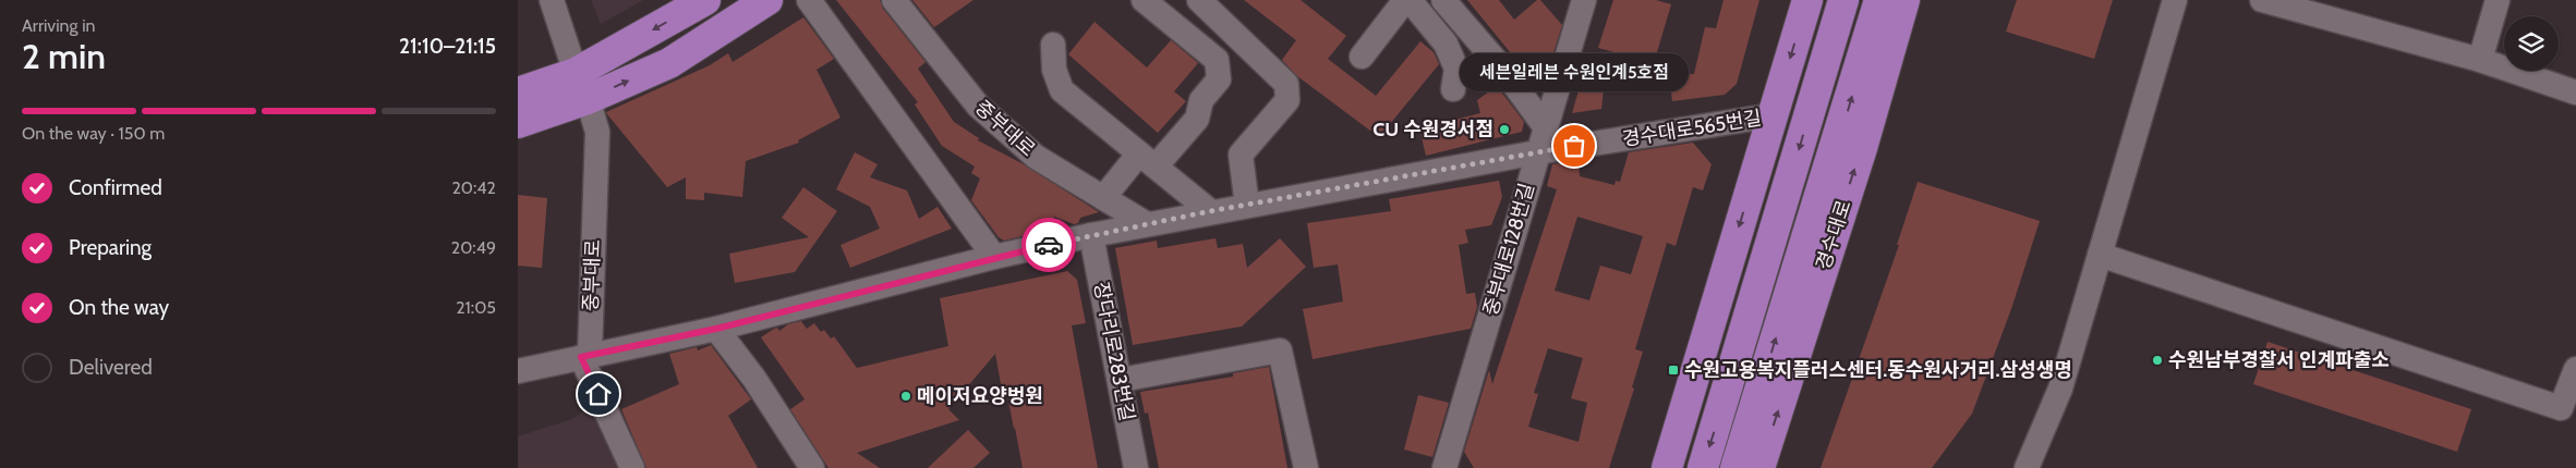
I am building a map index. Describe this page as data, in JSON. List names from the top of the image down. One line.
{"streets":{"main road":["경수대로"],"street":["중부대로","경수대로565번길","중부대로128번길","장다리로283번길"]},"crossings":[["중부대로","경수대로565번길"],["경수대로565번길","중부대로128번길"],["경수대로565번길","장다리로283번길"]],"places":{"other":["CU 수원경서점","세븐일레븐 수원인계5호점","수원남부경찰서 인계파출소","메이저요양벙원"],"transit":["수원고용복지플러스센터.동수원사거리.삼성생명"]},"page":{"heading":["2 min","Arriving in","21:10–21:15"],"bubble":"세븐일레븐 수원인계5호점","bar":"On the way · 150 m","list":[["Confirmed","20:42"],["Preparing","20:49"],["On the way","21:05"],"Delivered"]}}
